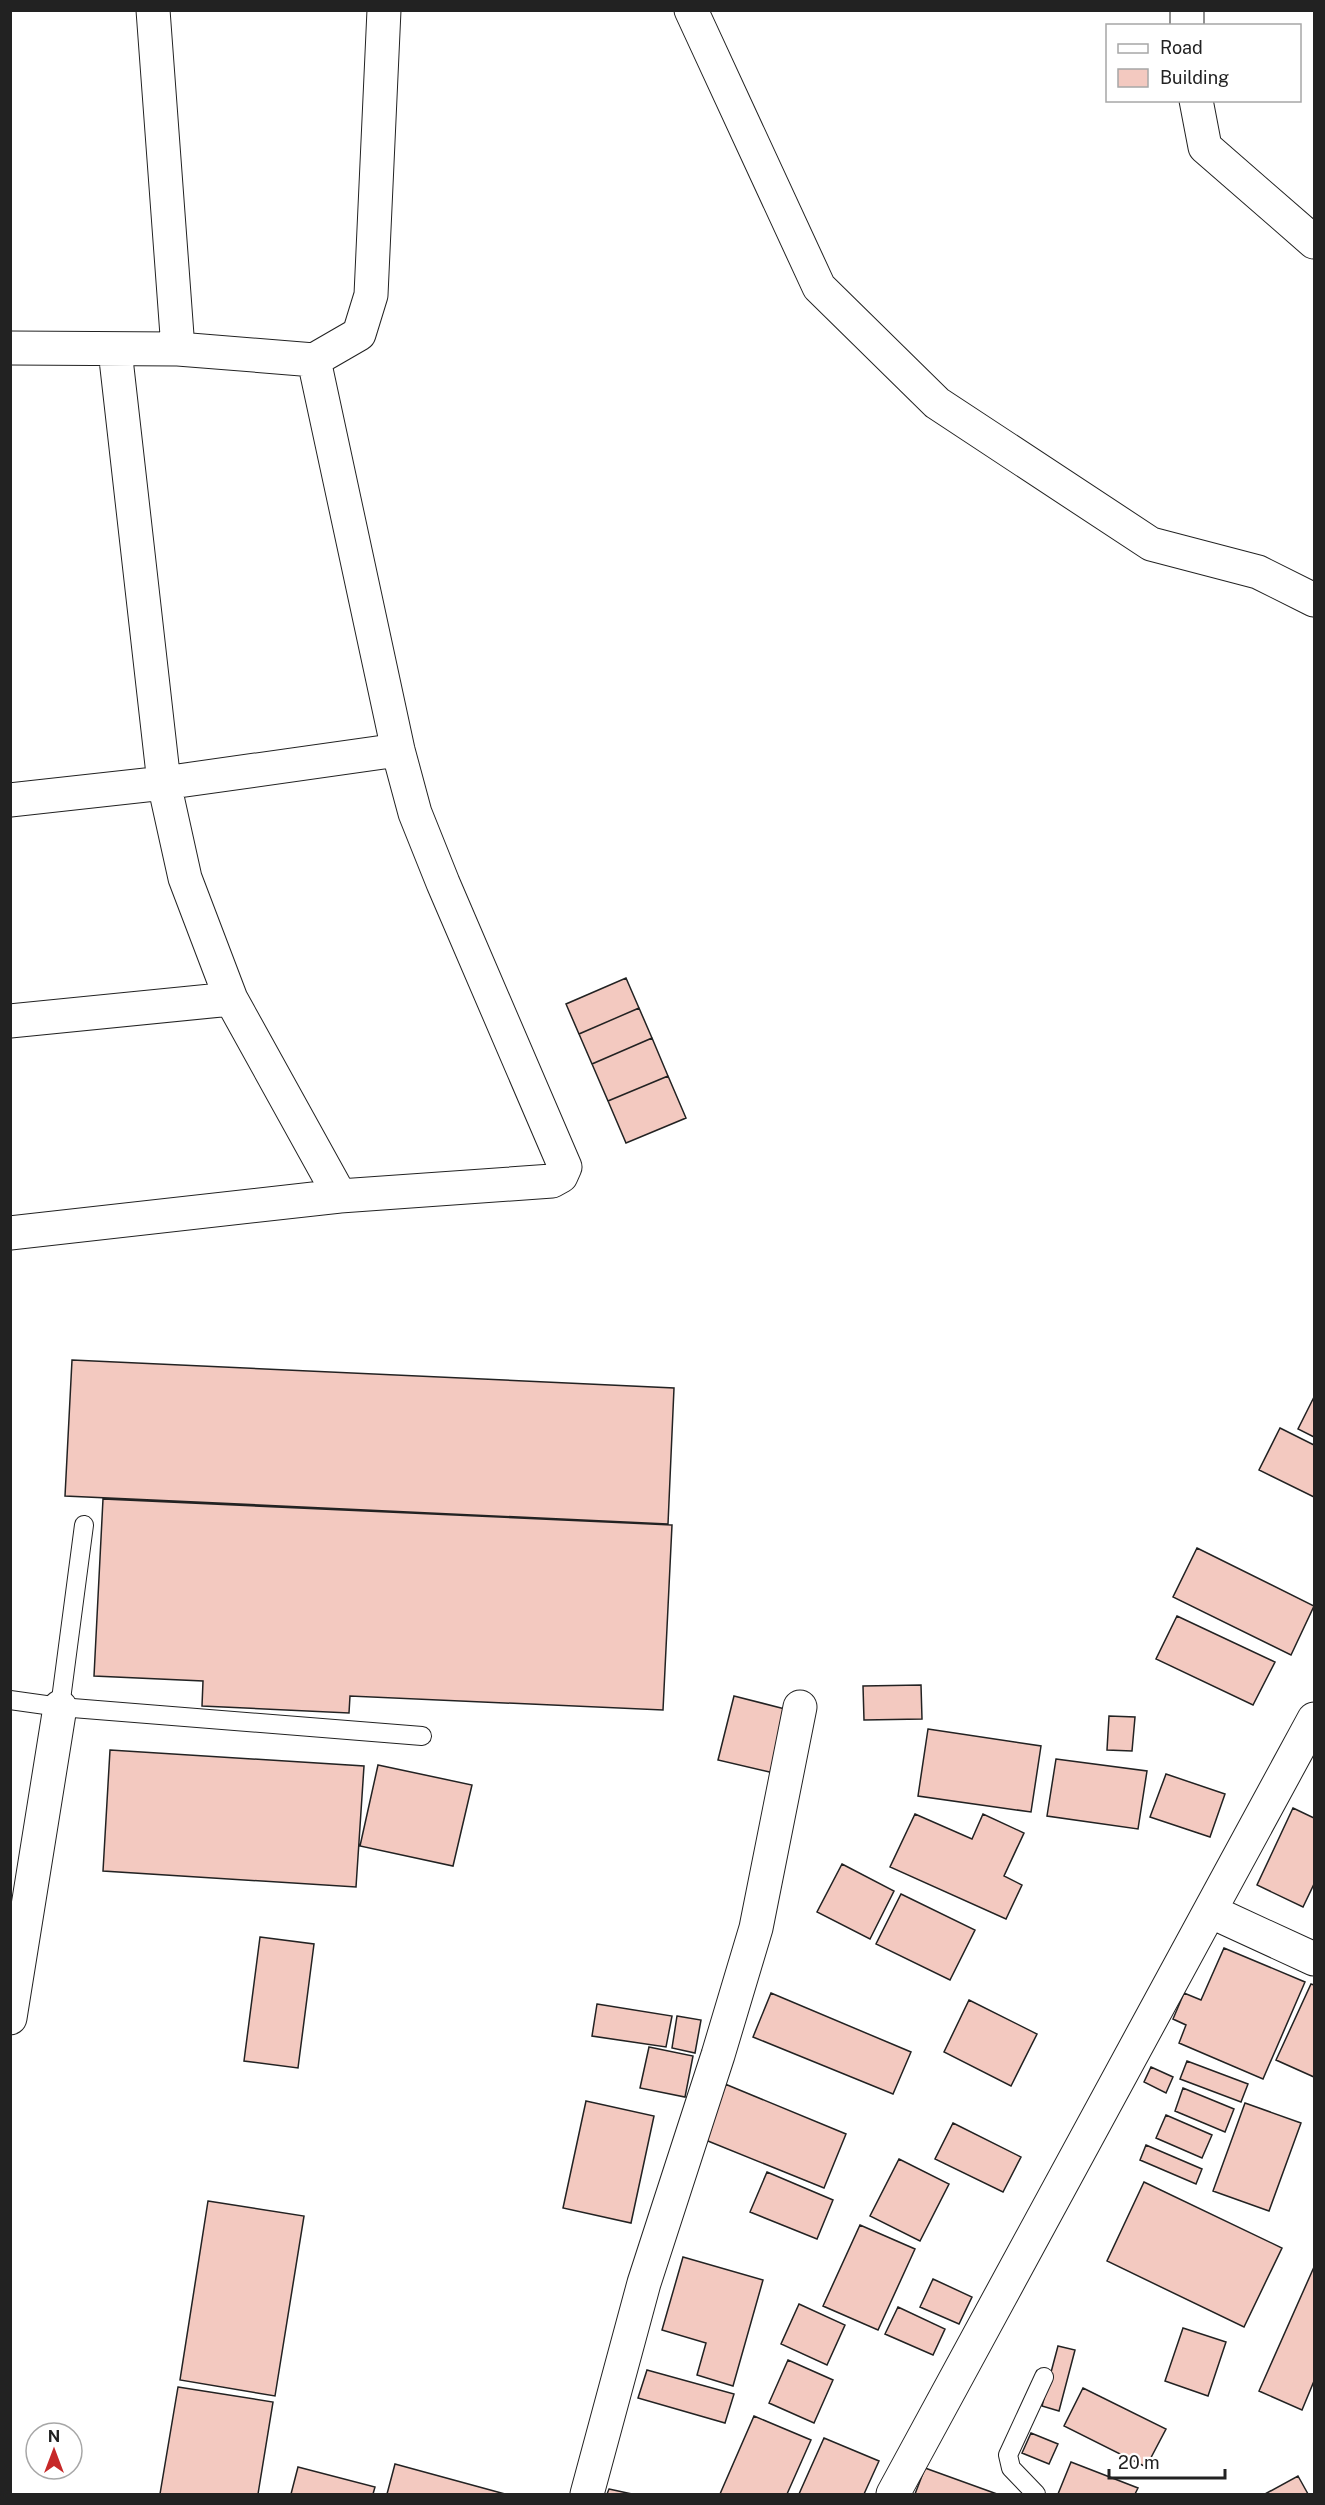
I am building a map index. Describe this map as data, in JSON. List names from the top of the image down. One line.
{"legend":["Road","Building"],"scale_bar":"20 m","north":"top"}
